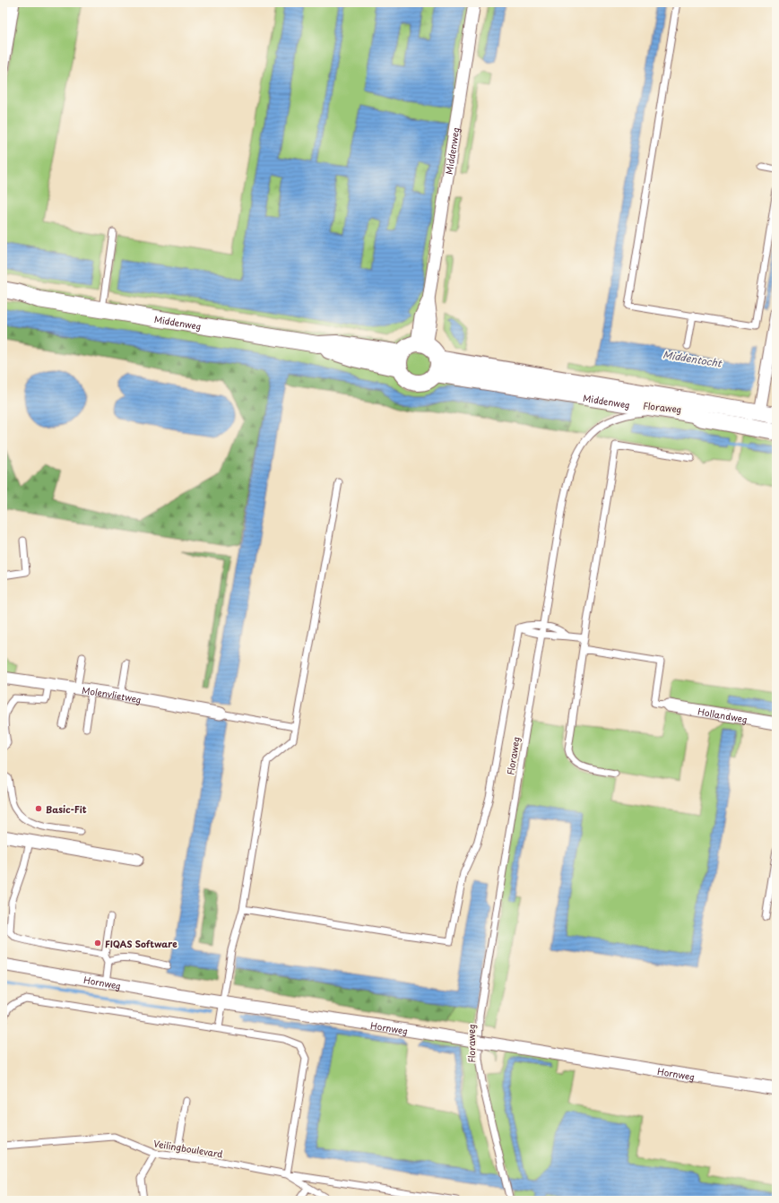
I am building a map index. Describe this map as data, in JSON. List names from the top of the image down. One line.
{"streets":{"street":["Middenweg","Molenvlietweg","Hollandweg","Hornweg"],"lane":["Floraweg","Veilingboulevard"]},"crossings":[["Middenweg","Floraweg"]],"water":["Middentocht"],"places":["Basic-Fit","FIQAS Software"]}
